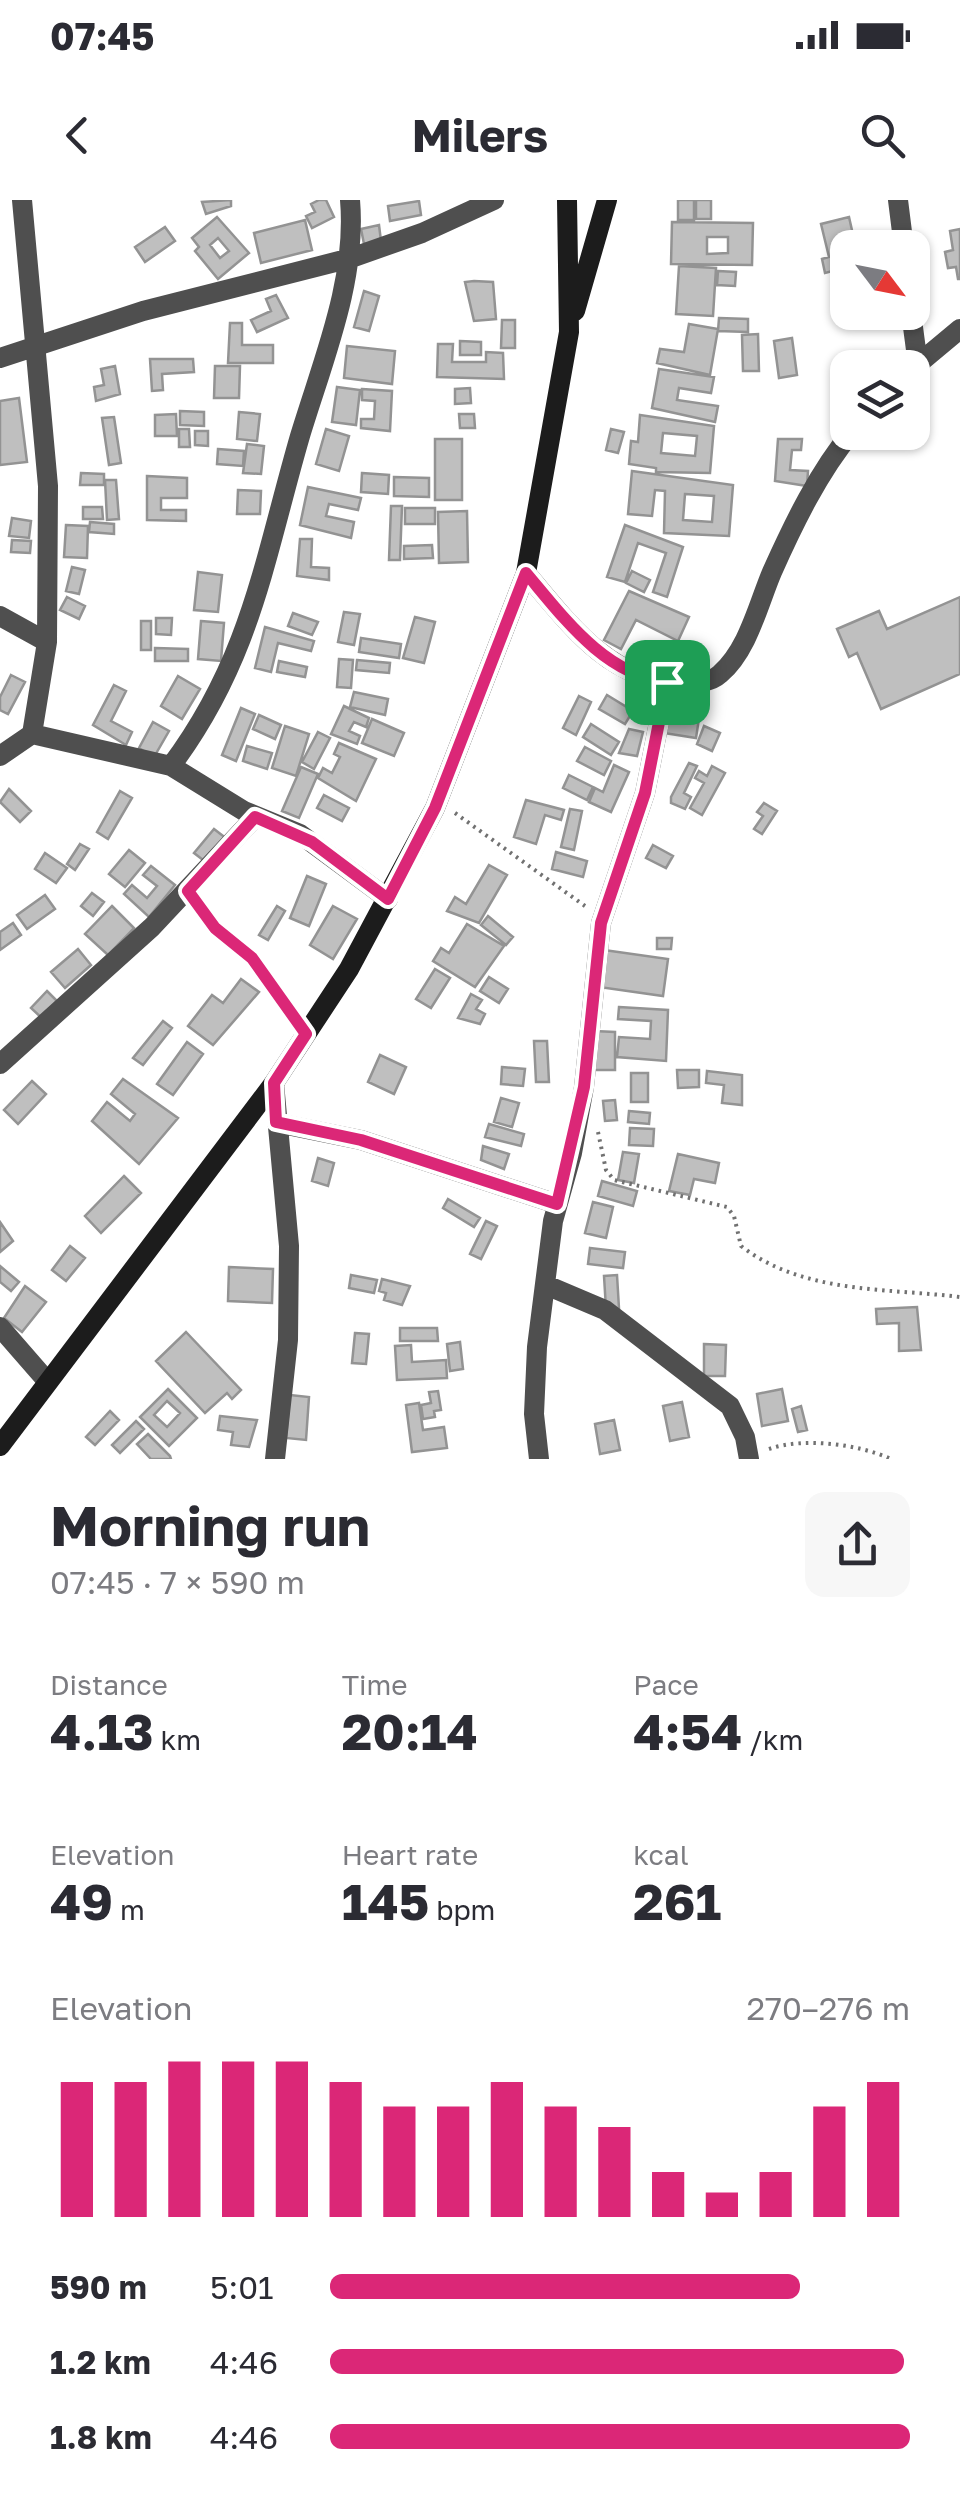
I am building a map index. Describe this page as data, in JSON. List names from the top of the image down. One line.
{"north":"bottom right","page":{"status":"07:45","header":"Milers","heading":["Morning run","07:45 · 7 × 590 m"],"stats":[["Distance","4.13 km"],["Time","20:14"],["Pace","4:54 /km"],["Elevation","49 m"],["Heart rate","145 bpm"],["kcal","261"]],"chart":["Elevation","270–276 m"],"list":[{"name":"590 m","note":"5:01"},{"name":"1.2 km","note":"4:46"},{"name":"1.8 km","note":"4:46"}]}}
